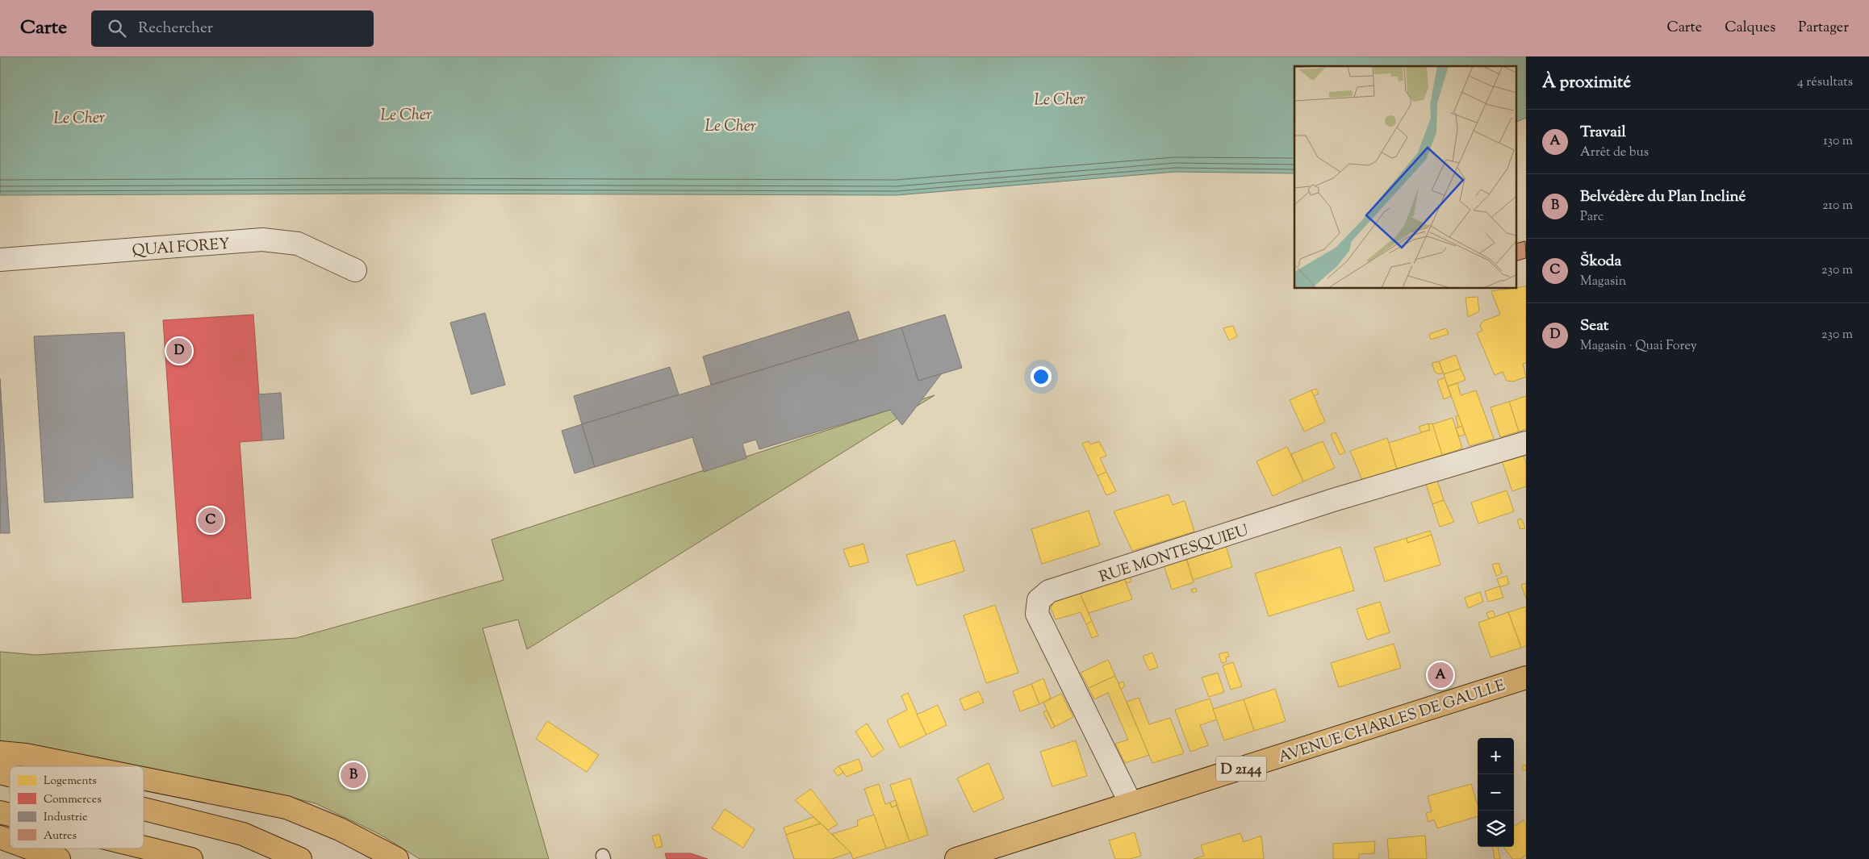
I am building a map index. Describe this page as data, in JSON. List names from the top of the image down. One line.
{"streets":{"main road":["AVENUE CHARLES DE GAULLE","D 2144"],"street":["QUAI FOREY","RUE MONTESQUIEU"]},"crossings":[["RUE MONTESQUIEU","AVENUE CHARLES DE GAULLE"]],"water":["Le Cher"],"legend":["Logements","Commerces","Industrie","Autres"],"page":{"header":"Carte","search":"Rechercher","nav":["Carte","Calques","Partager"],"heading":["À proximité","4 résultats"],"list":[{"mark":"A","name":"Travail","note":"Arrêt de bus","value":"130 m"},{"mark":"B","name":"Belvédère du Plan Incliné","note":"Parc","value":"210 m"},{"mark":"C","name":"Škoda","note":"Magasin","value":"230 m"},{"mark":"D","name":"Seat","note":"Magasin · Quai Forey","value":"230 m"}],"pins":["D","C","A","B"],"map_buttons":["+","−"]}}
